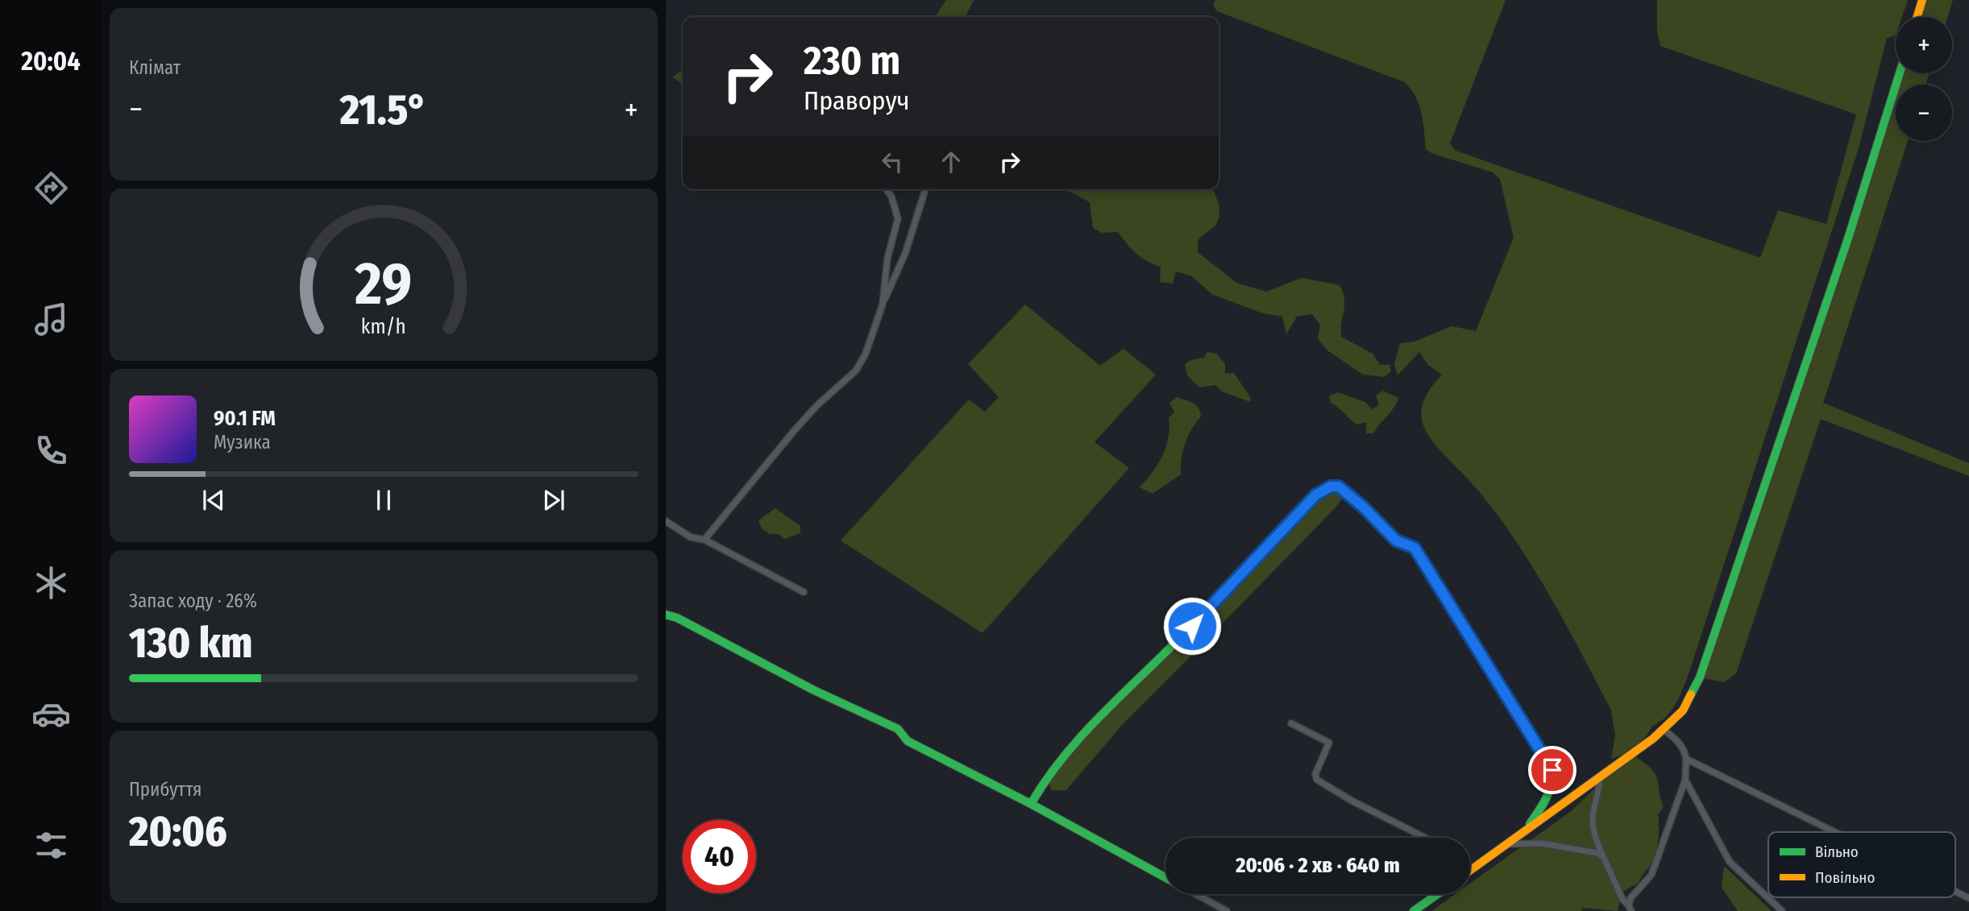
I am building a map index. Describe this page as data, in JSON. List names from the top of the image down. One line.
{"legend":["Вільно","Повільно"],"page":{"tabs":"20:04","tile":["Клімат",["Запас ходу · 26%","130 km"],["Прибуття","20:06"]],"map_buttons":["+","−"],"turn":["230 m","Праворуч"],"heat":["−","21.5°","+"],"song":["90.1 FM","Музика"],"limit":"40","trip":"20:06 · 2 хв · 640 m","gauge":["29","km/h"]}}
